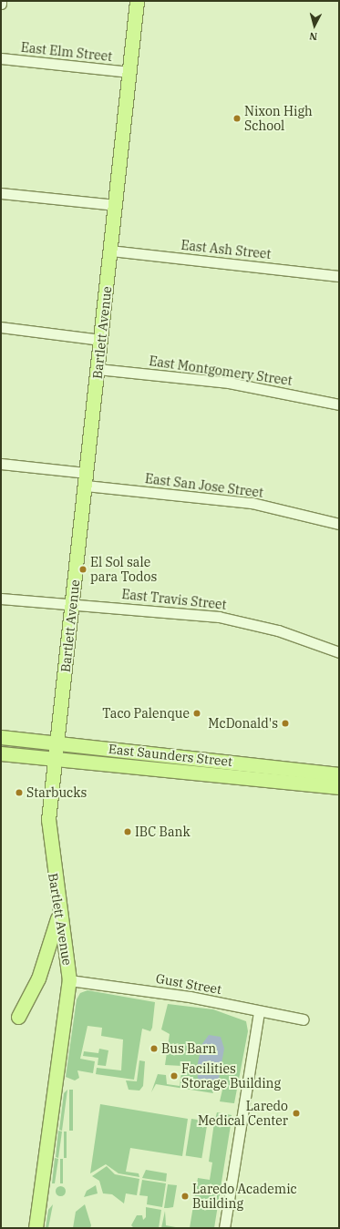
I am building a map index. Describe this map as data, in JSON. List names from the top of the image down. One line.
{"streets":{"main road":["Bartlett Avenue","East Saunders Street"],"street":["East Elm Street","East Ash Street","East Montgomery Street","East San Jose Street","East Travis Street","Gust Street"]},"crossings":[["East Elm Street","Bartlett Avenue"],["East Ash Street","Bartlett Avenue"],["Bartlett Avenue","East Montgomery Street"],["Bartlett Avenue","East San Jose Street"],["Bartlett Avenue","East Travis Street"],["Bartlett Avenue","East Saunders Street"],["Bartlett Avenue","Gust Street"]],"places":["Nixon High School","El Sol sale para Todos","Taco Palenque","McDonald's","Starbucks","IBC Bank","Bus Barn","Facilities Storage Building","Laredo Medical Center","Laredo Academic Building"],"north":"bottom"}
